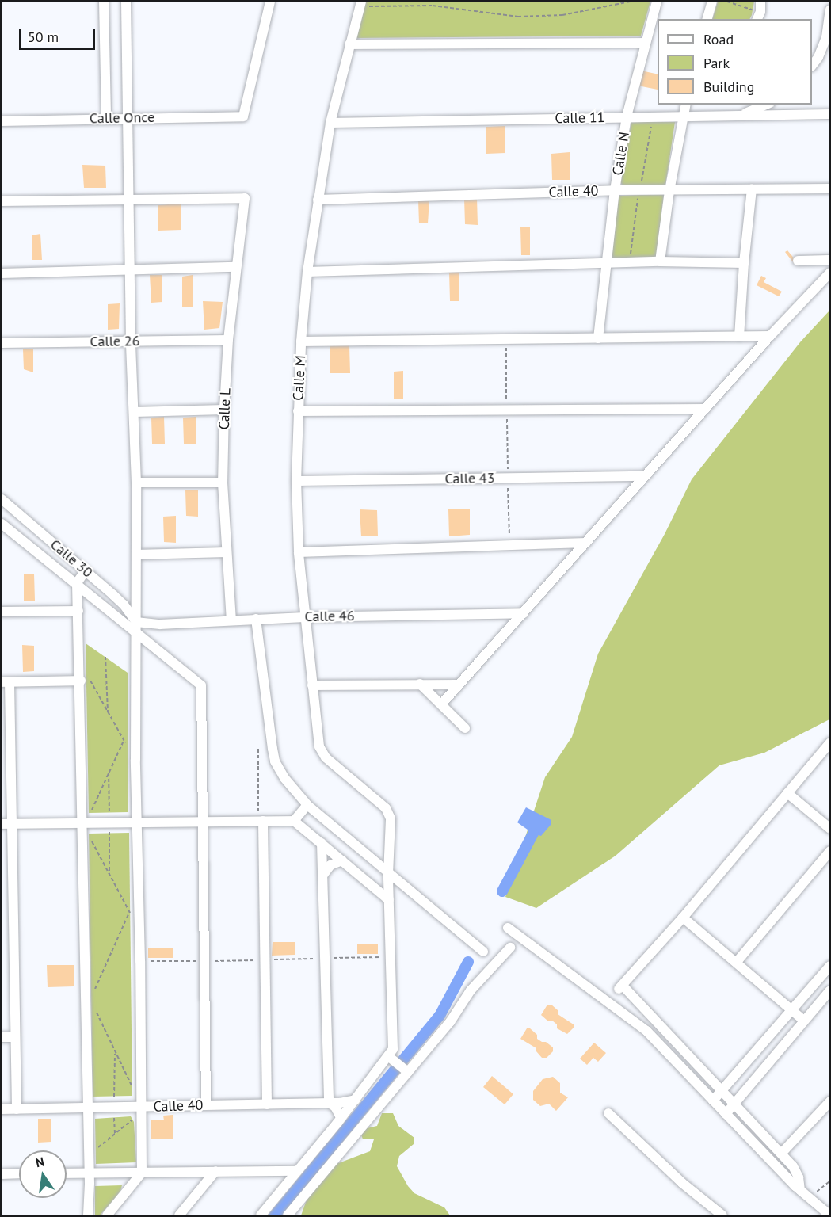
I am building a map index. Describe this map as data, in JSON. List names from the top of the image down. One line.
{"streets":{"street":["Calle Once","Calle 11","Calle N","Calle 40","Calle 26","Calle M","Calle L","Calle 43","Calle 30","Calle 46"]},"crossings":[["Calle 11","Calle N"],["Calle 11","Calle M"],["Calle N","Calle 40"],["Calle 40","Calle M"],["Calle 26","Calle L"],["Calle M","Calle 43"],["Calle M","Calle 46"],["Calle L","Calle 46"],["Calle 30","Calle 46"]],"legend":["Road","Park","Building"],"scale_bar":"50 m","north":"top"}
